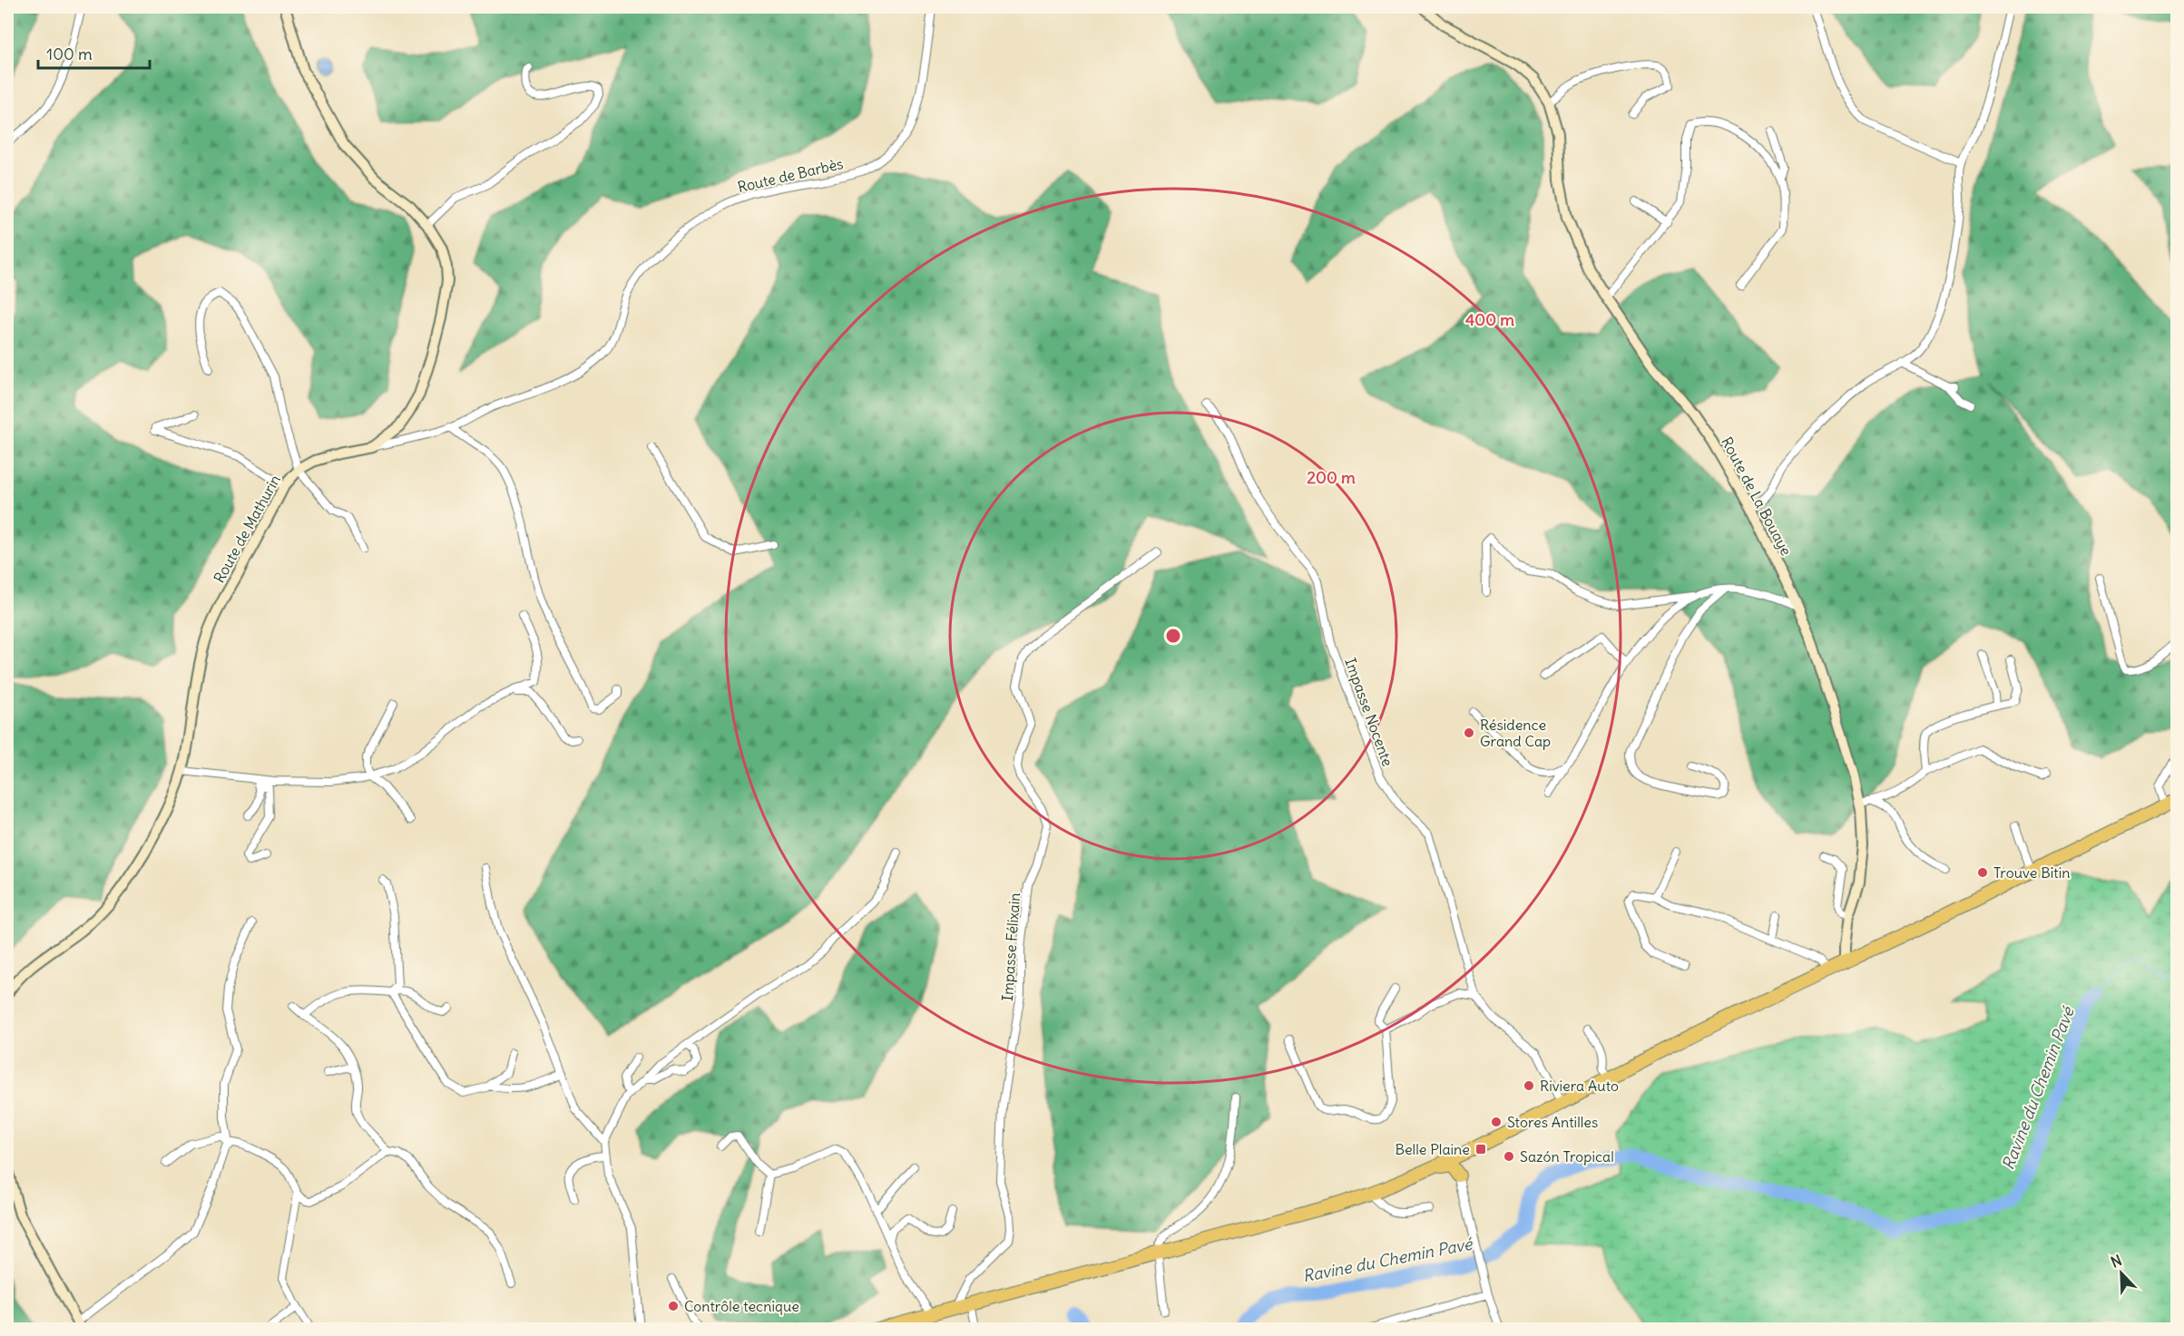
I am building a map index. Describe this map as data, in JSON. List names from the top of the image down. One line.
{"streets":{"street":["Route de Barbès","Route de La Bouaye","Route de Mathurin","Impasse Nocente","Impasse Félixain"]},"crossings":[["Route de Barbès","Route de Mathurin"]],"water":["Ravine du Chemin Pavé"],"places":{"other":["Résidence Grand Cap","Trouve Bitin","Riviera Auto","Stores Antilles","Sazón Tropical","Contrôle tecnique"],"transit":["Belle Plaine"]},"scale_bar":"100 m","north":"top left","rings":["400 m","200 m"]}
